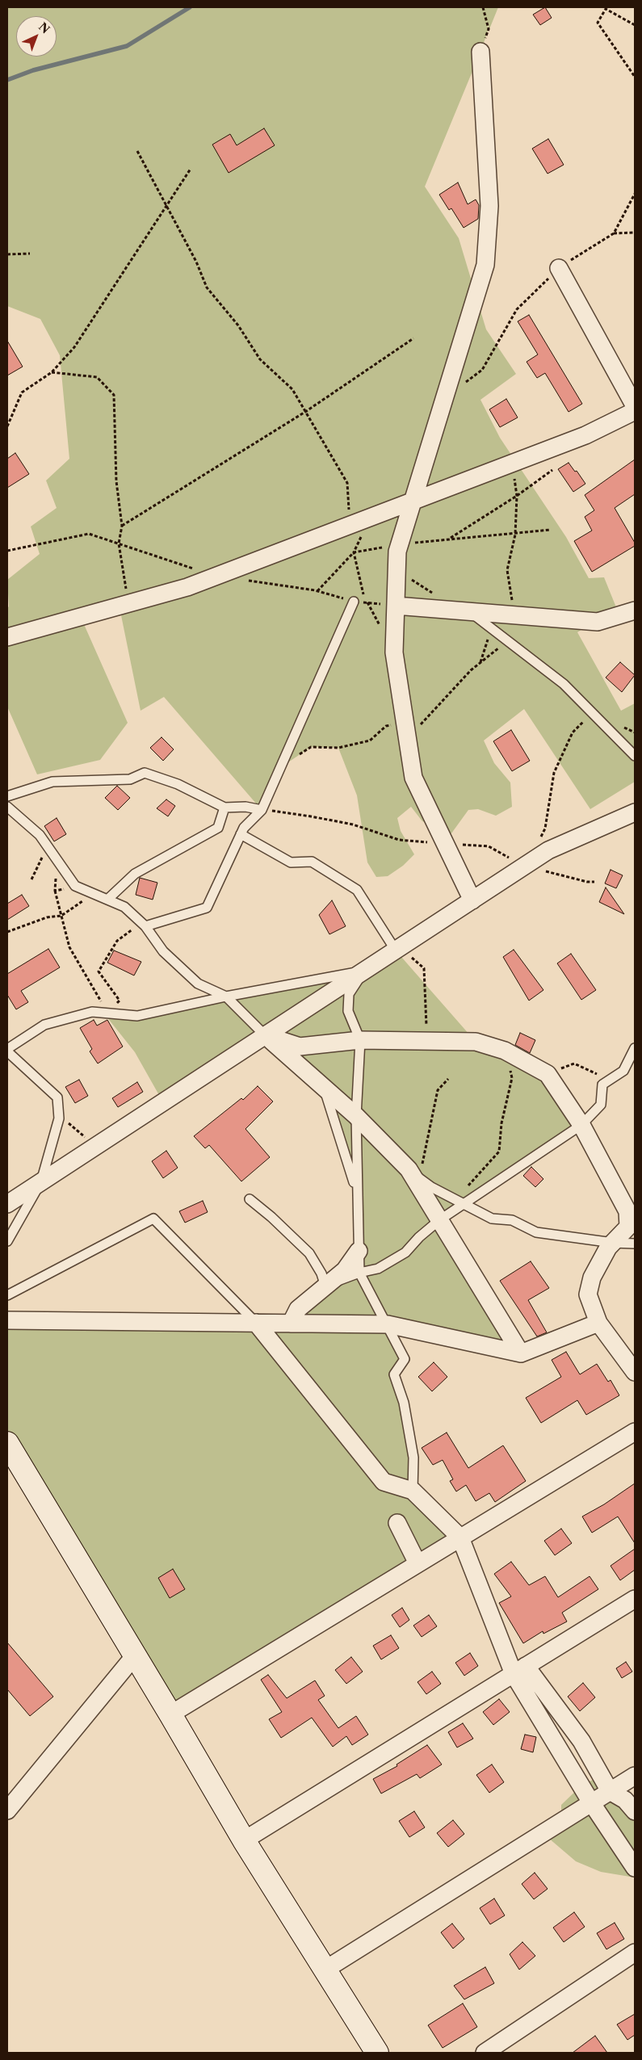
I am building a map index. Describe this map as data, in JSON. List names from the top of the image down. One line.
{"north":"top right"}
